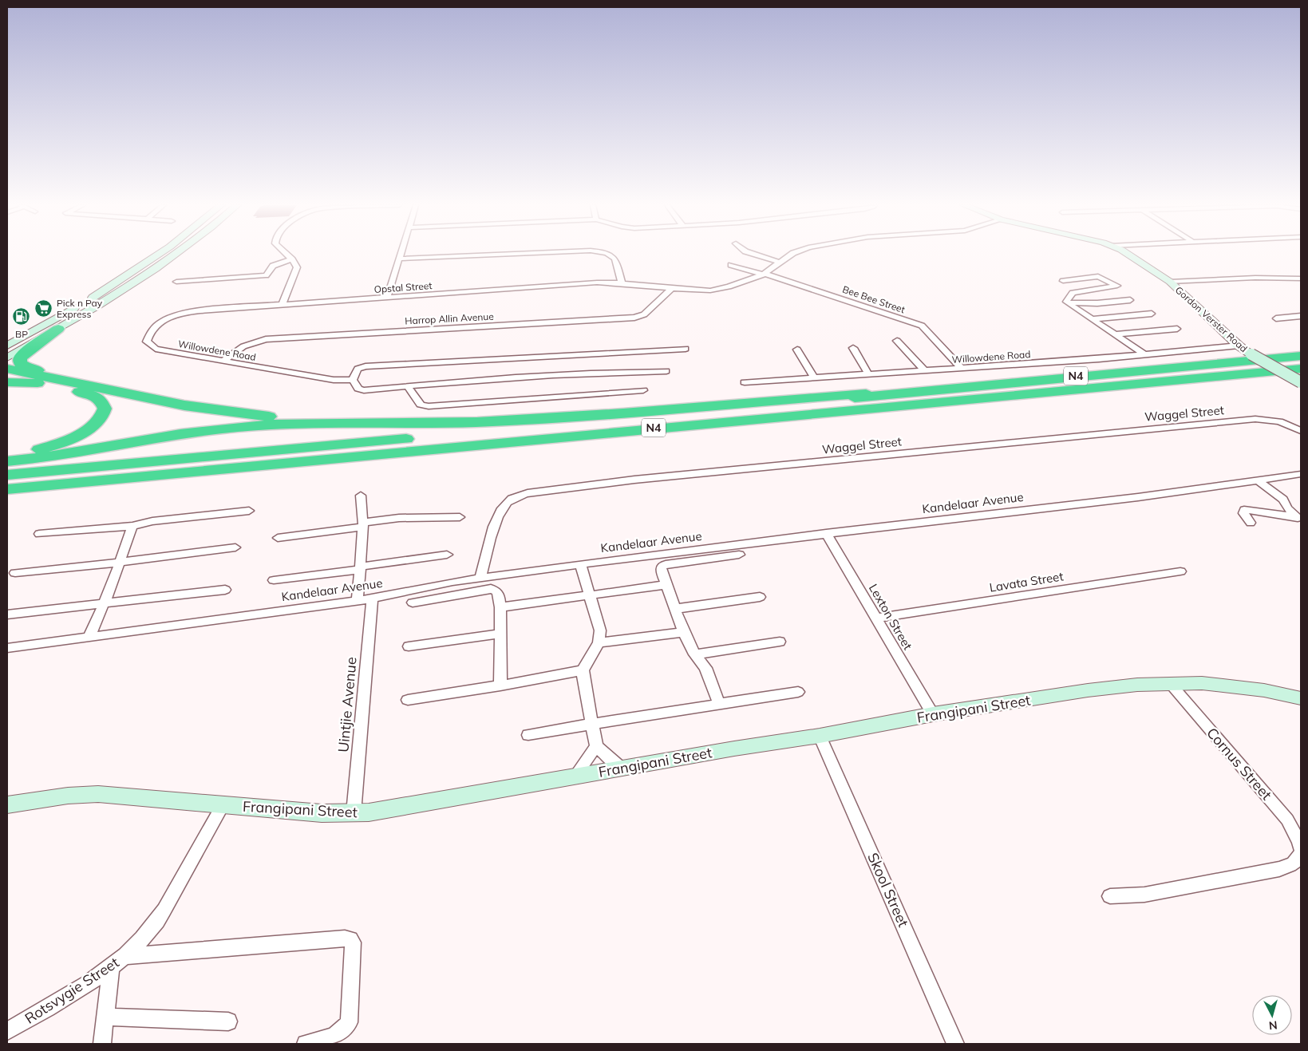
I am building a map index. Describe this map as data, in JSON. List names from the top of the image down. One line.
{"streets":{"highway":["N4"],"street":["Opstal Street","Bee Bee Street","Harrop Allin Avenue","Gordon Verster Road","Willowdene Road","Waggel Street","Kandelaar Avenue","Lavata Street","Lexton Street","Uintjie Avenue","Frangipani Street","Cornus Street","Skool Street","Rotsvygie Street"]},"crossings":[["Opstal Street","Bee Bee Street"],["Opstal Street","Harrop Allin Avenue"],["Opstal Street","Willowdene Road"],["Bee Bee Street","Willowdene Road"],["Harrop Allin Avenue","Willowdene Road"],["Gordon Verster Road","Willowdene Road"],["Waggel Street","Kandelaar Avenue"],["Kandelaar Avenue","Lexton Street"],["Kandelaar Avenue","Uintjie Avenue"],["Lavata Street","Lexton Street"],["Lexton Street","Frangipani Street"],["Uintjie Avenue","Frangipani Street"],["Frangipani Street","Cornus Street"],["Frangipani Street","Skool Street"],["Frangipani Street","Rotsvygie Street"]],"places":{"supermarket":["Pick n Pay Express"],"fuel station":["BP"]},"north":"bottom"}
